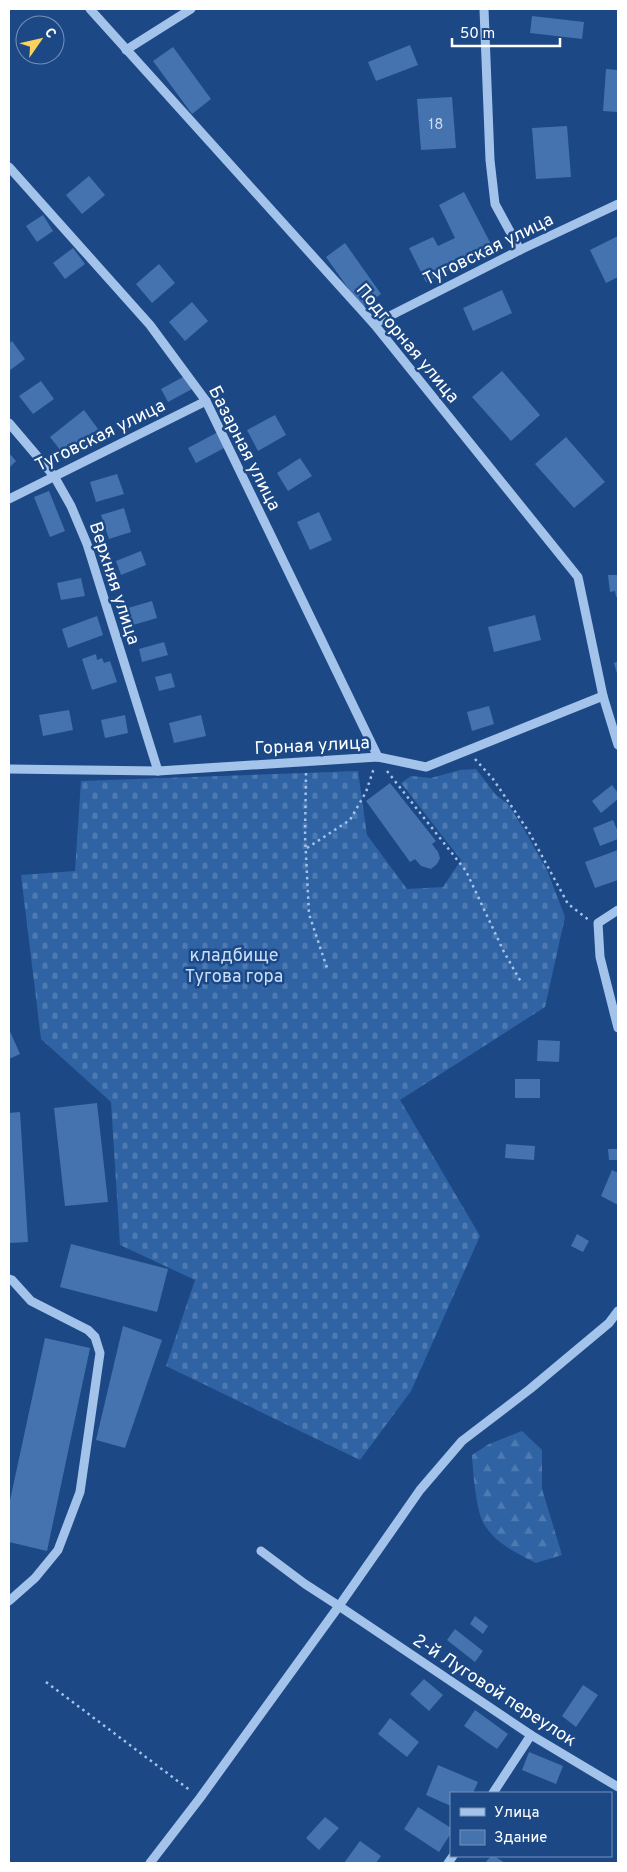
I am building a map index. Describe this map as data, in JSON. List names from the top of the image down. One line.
{"streets":{"street":["Туговская улица","Подгорная улица","Базарная улица","Верхняя улица","Горная улица","2-й Луговой переулок"]},"crossings":[["Туговская улица","Подгорная улица"],["Туговская улица","Базарная улица"],["Туговская улица","Верхняя улица"],["Подгорная улица","Горная улица"],["Базарная улица","Горная улица"],["Верхняя улица","Горная улица"]],"parks":["кладбище Тугова гора"],"house_numbers":["18"],"legend":["Улица","Здание"],"scale_bar":"50 m","north":"top right"}
